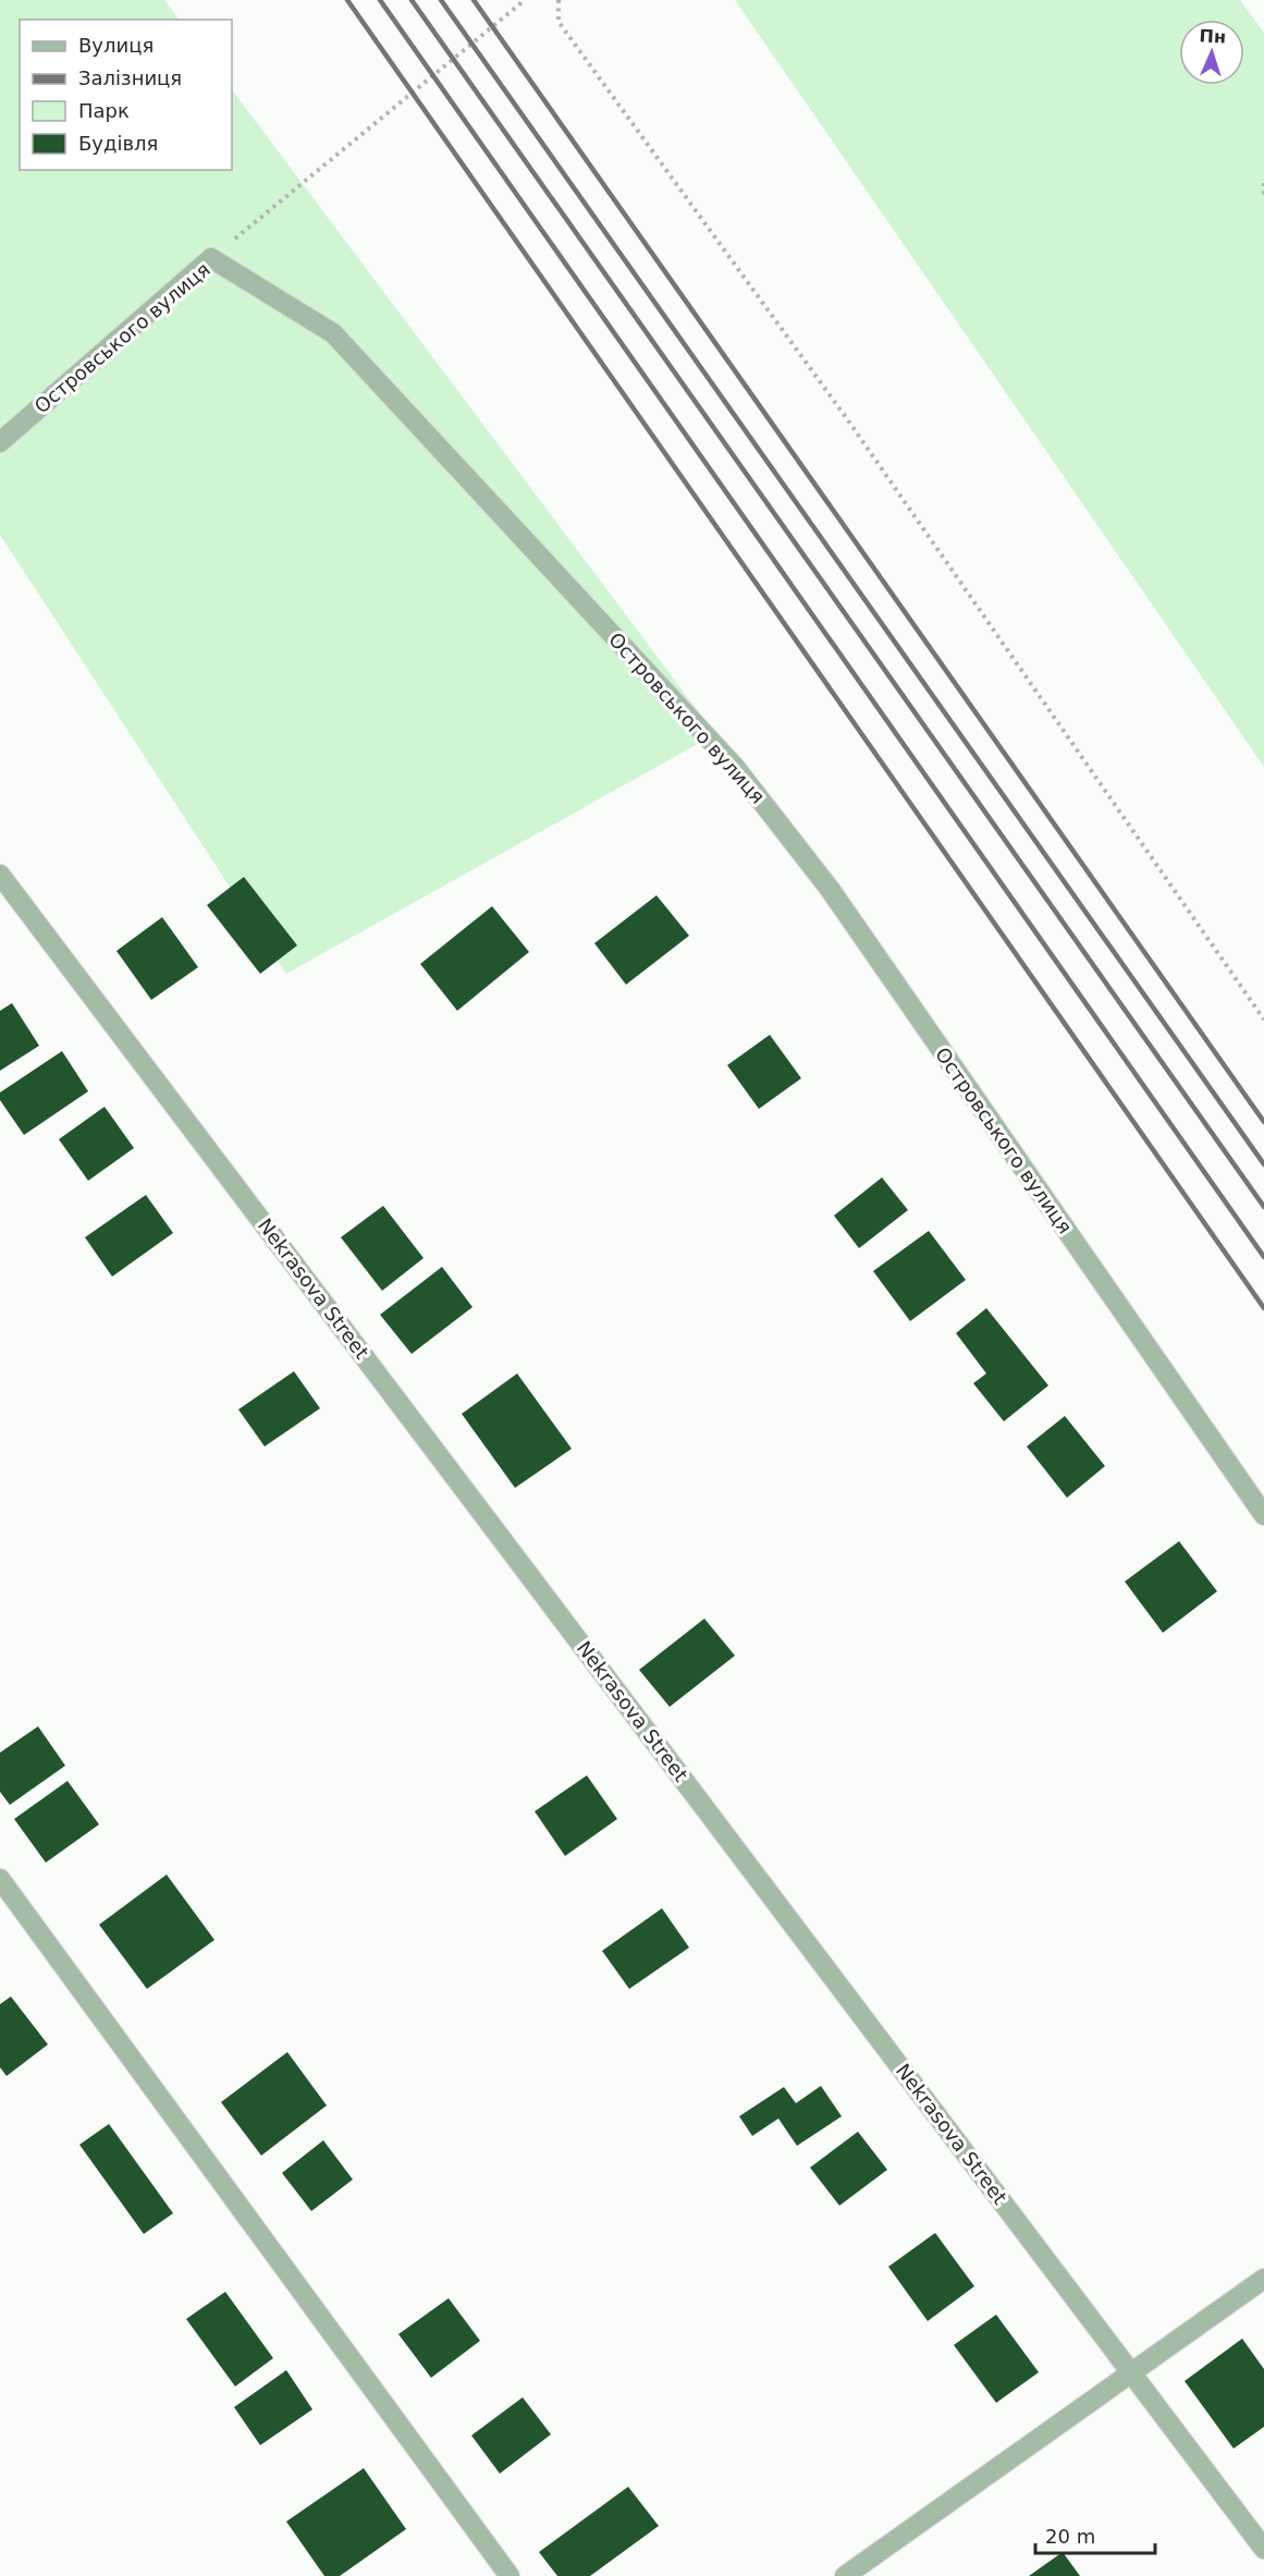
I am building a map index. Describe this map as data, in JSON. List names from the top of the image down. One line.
{"streets":{"street":["Островського вулиця","Nekrasova Street"]},"legend":["Вулиця","Залізниця","Парк","Будівля"],"scale_bar":"20 m","north":"top"}
